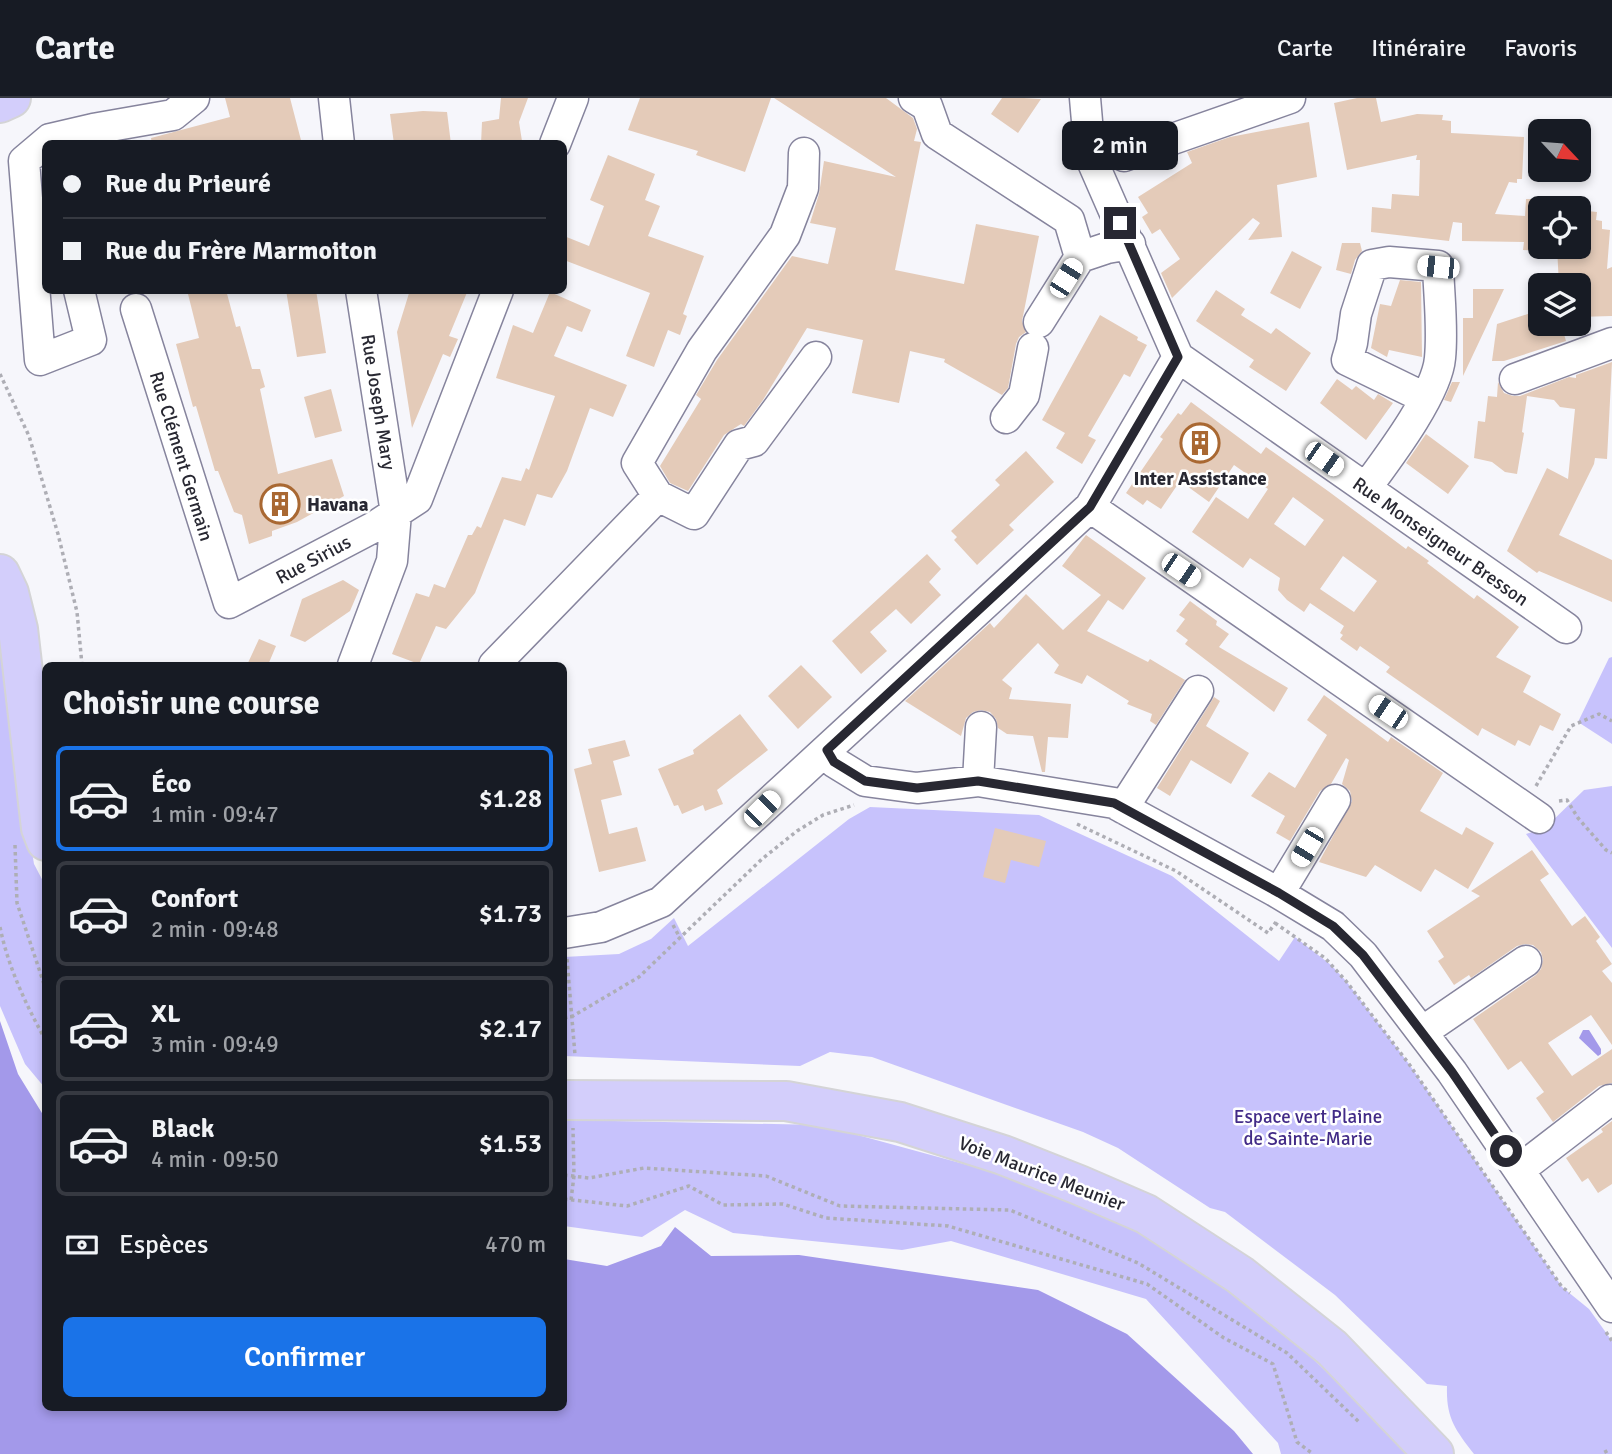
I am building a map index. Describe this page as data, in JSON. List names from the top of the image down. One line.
{"streets":{"main road":["Voie Maurice Meunier"],"street":["Rue Joseph Mary","Rue Clément Germain","Rue Monseigneur Bresson","Rue Sirius"]},"crossings":[["Rue Joseph Mary","Rue Sirius"],["Rue Clément Germain","Rue Sirius"]],"parks":["Espace vert Plaine de Sainte-Marie"],"places":{"building":["Inter Assistance","Havana"]},"north":"bottom right","page":{"header":"Carte","nav":["Carte","Itinéraire","Favoris"],"bubble":"2 min","banner":["Rue du Prieuré","Rue du Frère Marmoiton"],"heading":"Choisir une course","list":[{"name":"Éco","note":"1 min · 09:47","value":"$1.28"},{"name":"Confort","note":"2 min · 09:48","value":"$1.73"},{"name":"XL","note":"3 min · 09:49","value":"$2.17"},{"name":"Black","note":"4 min · 09:50","value":"$1.53"}],"pay":["Espèces","470 m"],"buttons":"Confirmer"}}
